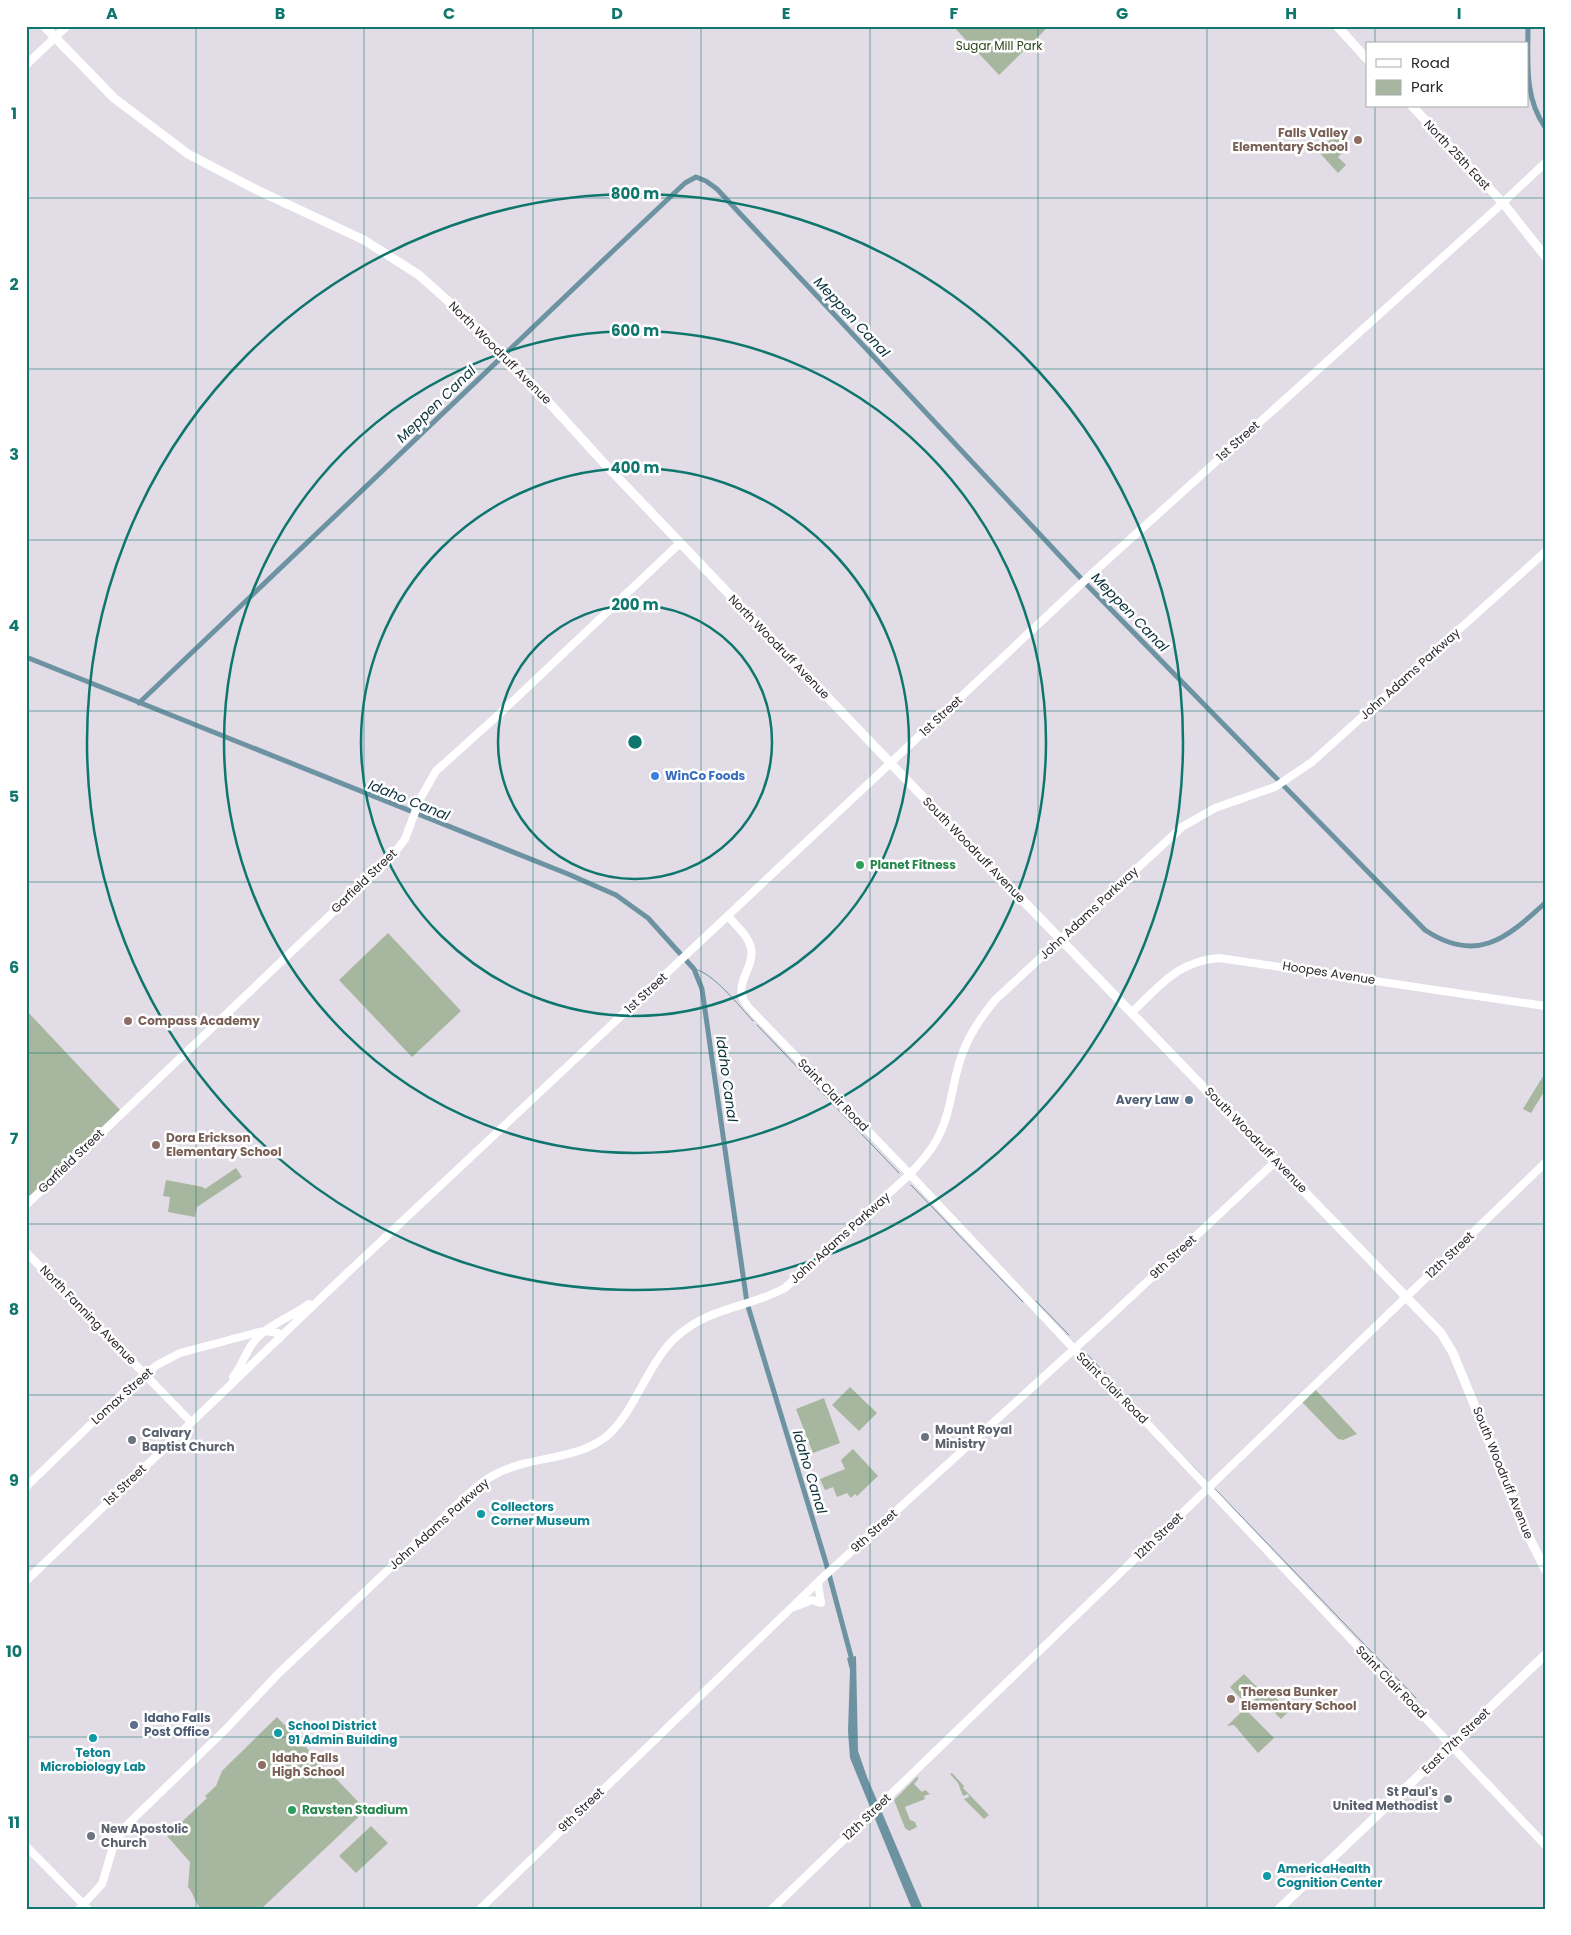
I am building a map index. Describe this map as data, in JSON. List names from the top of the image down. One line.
{"streets":{"main road":["North 25th East","North Woodruff Avenue","South Woodruff Avenue","East 17th Street"],"street":["1st Street","John Adams Parkway","Garfield Street","Hoopes Avenue","Saint Clair Road","12th Street","9th Street","North Fanning Avenue","Lomax Street"]},"crossings":[["North 25th East","1st Street"],["North Woodruff Avenue","1st Street"],["North Woodruff Avenue","South Woodruff Avenue"],["North Woodruff Avenue","Garfield Street"],["1st Street","South Woodruff Avenue"],["1st Street","Saint Clair Road"],["1st Street","North Fanning Avenue"],["1st Street","Lomax Street"],["John Adams Parkway","South Woodruff Avenue"],["John Adams Parkway","Saint Clair Road"],["South Woodruff Avenue","Hoopes Avenue"],["South Woodruff Avenue","12th Street"],["South Woodruff Avenue","9th Street"],["Saint Clair Road","12th Street"],["Saint Clair Road","9th Street"],["Saint Clair Road","East 17th Street"],["North Fanning Avenue","Lomax Street"]],"water":["Meppen Canal","Idaho Canal"],"parks":["Sugar Mill Park"],"places":["Falls Valley Elementary School","WinCo Foods","Planet Fitness","Compass Academy","Avery Law","Dora Erickson Elementary School","Mount Royal Ministry","Calvary Baptist Church","Collectors Corner Museum","Theresa Bunker Elementary School","Idaho Falls Post Office","School District 91 Admin Building","Teton Microbiology Lab","Idaho Falls High School","St Paul's United Methodist","Ravsten Stadium","New Apostolic Church","AmericaHealth Cognition Center"],"legend":["Road","Park"],"grid":{"columns":["A","B","C","D","E","F","G","H","I"],"rows":["1","2","3","4","5","6","7","8","9","10","11"]},"rings":["800 m","600 m","400 m","200 m"]}
